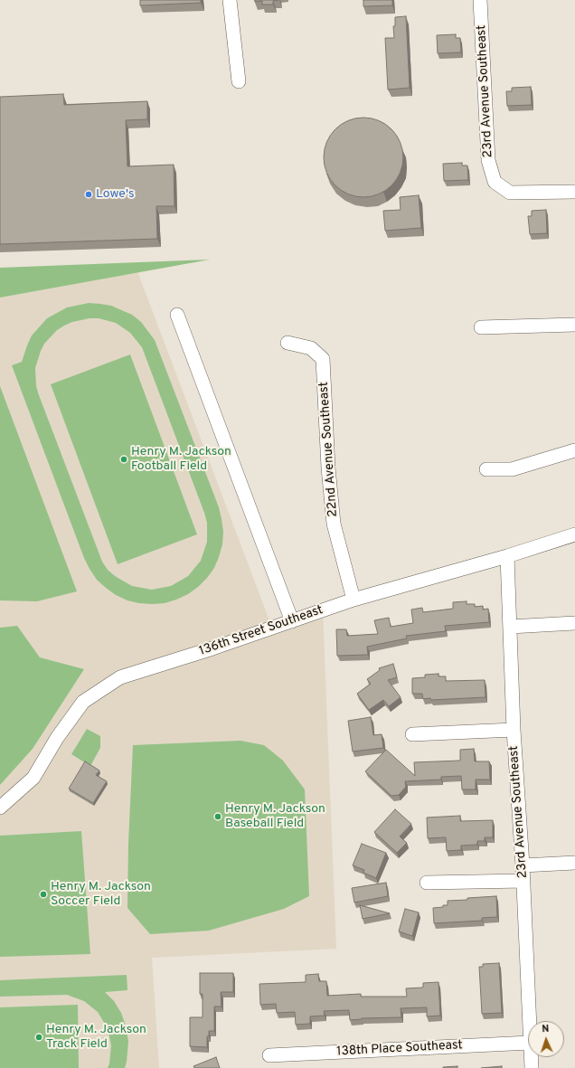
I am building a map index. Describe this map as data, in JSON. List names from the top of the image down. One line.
{"streets":{"street":["23rd Avenue Southeast","22nd Avenue Southeast","136th Street Southeast","138th Place Southeast"]},"crossings":[["23rd Avenue Southeast","136th Street Southeast"],["22nd Avenue Southeast","136th Street Southeast"]],"places":["Lowe's","Henry M. Jackson Football Field","Henry M. Jackson Baseball Field","Henry M. Jackson Soccer Field","Henry M. Jackson Track Field"],"north":"top"}
